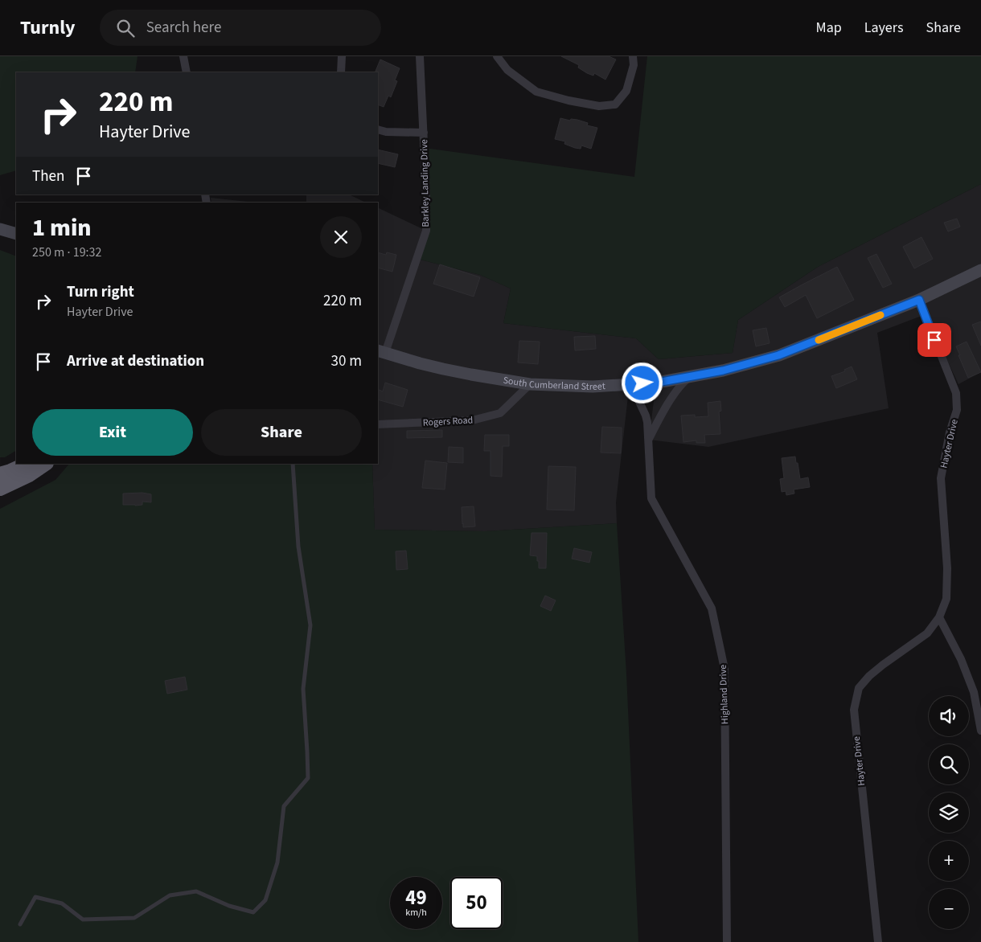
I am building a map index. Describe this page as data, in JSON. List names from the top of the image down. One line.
{"streets":{"main road":["South Cumberland Street"],"street":["Barkley Landing Drive","Rogers Road","Hayter Drive","Highland Drive"]},"crossings":[["Barkley Landing Drive","South Cumberland Street"],["South Cumberland Street","Rogers Road"],["South Cumberland Street","Hayter Drive"],["South Cumberland Street","Highland Drive"]],"page":{"header":"Turnly","search":"Search here","nav":["Map","Layers","Share"],"turn":["220 m","Hayter Drive"],"then":"Then","heading":["1 min","250 m · 19:32"],"list":[{"name":"Turn right","note":"Hayter Drive","value":"220 m"},{"name":"Arrive at destination","value":"30 m"}],"buttons":["Exit","Share"],"map_buttons":["+","−"],"speed":"49 km/h","limit":"50"}}
